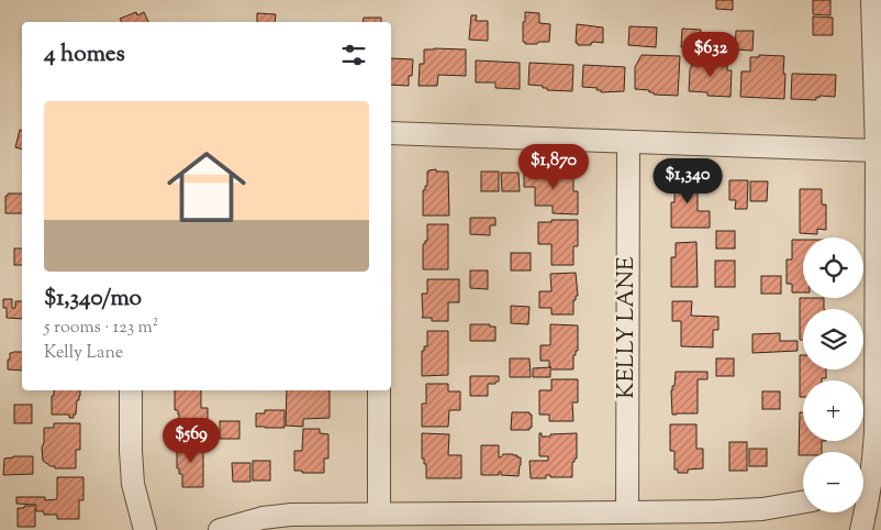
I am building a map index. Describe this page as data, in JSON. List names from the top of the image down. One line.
{"streets":{"street":["KELLY LANE"]},"page":{"heading":"4 homes","price":["$632","$1,870","$1,340","$569"],"list":[{"name":"$1,340/mo","note":"5 rooms · 123 m² · Kelly Lane"}],"map_buttons":["+","−"]}}
